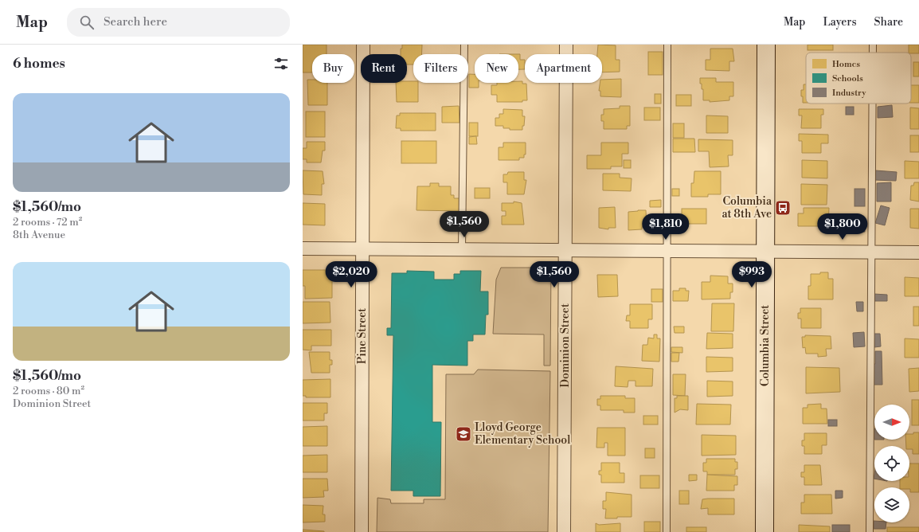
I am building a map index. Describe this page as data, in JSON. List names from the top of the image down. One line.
{"streets":{"main road":["Columbia Street"],"street":["Pine Street","Dominion Street"]},"places":{"bus stop":["Columbia at 8th Ave"],"school or university":["Lloyd George Elementary School"]},"legend":["Homes","Schools","Industry"],"north":"right","page":{"header":"Map","search":"Search here","nav":["Map","Layers","Share"],"heading":"6 homes","chip":["Buy","Rent","Filters","New","Apartment"],"list":[{"name":"$1,560/mo","note":"2 rooms · 72 m² · 8th Avenue"},{"name":"$1,560/mo","note":"2 rooms · 80 m² · Dominion Street"}],"price":["$1,560","$1,810","$1,800","$2,020","$1,560","$993"]}}
